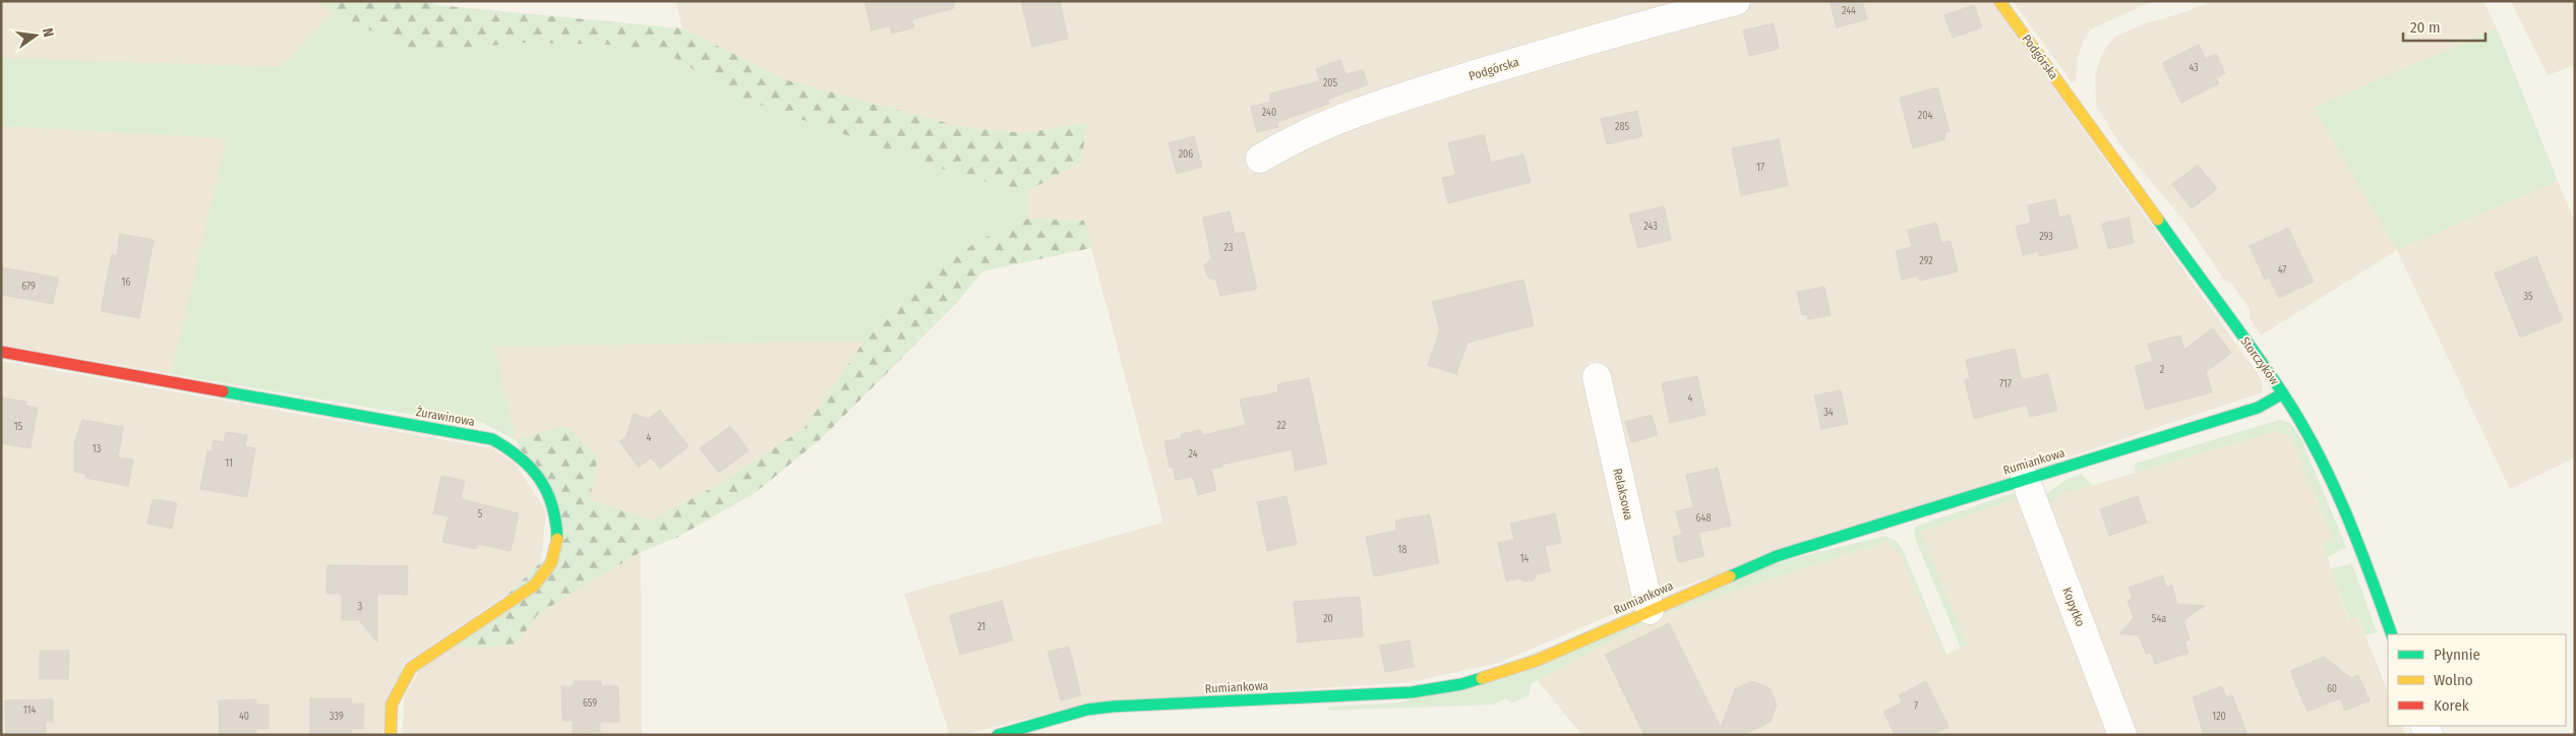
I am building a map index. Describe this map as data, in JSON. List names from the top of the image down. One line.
{"streets":{"street":["Podgórska","Storczyków","Żurawinowa","Rumiankowa","Relaksowa","Kopytko"]},"crossings":[["Podgórska","Storczyków"],["Storczyków","Rumiankowa"],["Rumiankowa","Relaksowa"],["Rumiankowa","Kopytko"]],"house_numbers":["244","43","205","240","204","285","206","17","243","293","23","292","47","16","679","35","2","717","4","34","22","15","4","13","24","11","5","648","18","14","3","20","54a","21","60","659","7","114","40","339","120"],"legend":["Płynnie","Wolno","Korek"],"scale_bar":"20 m","north":"right"}
